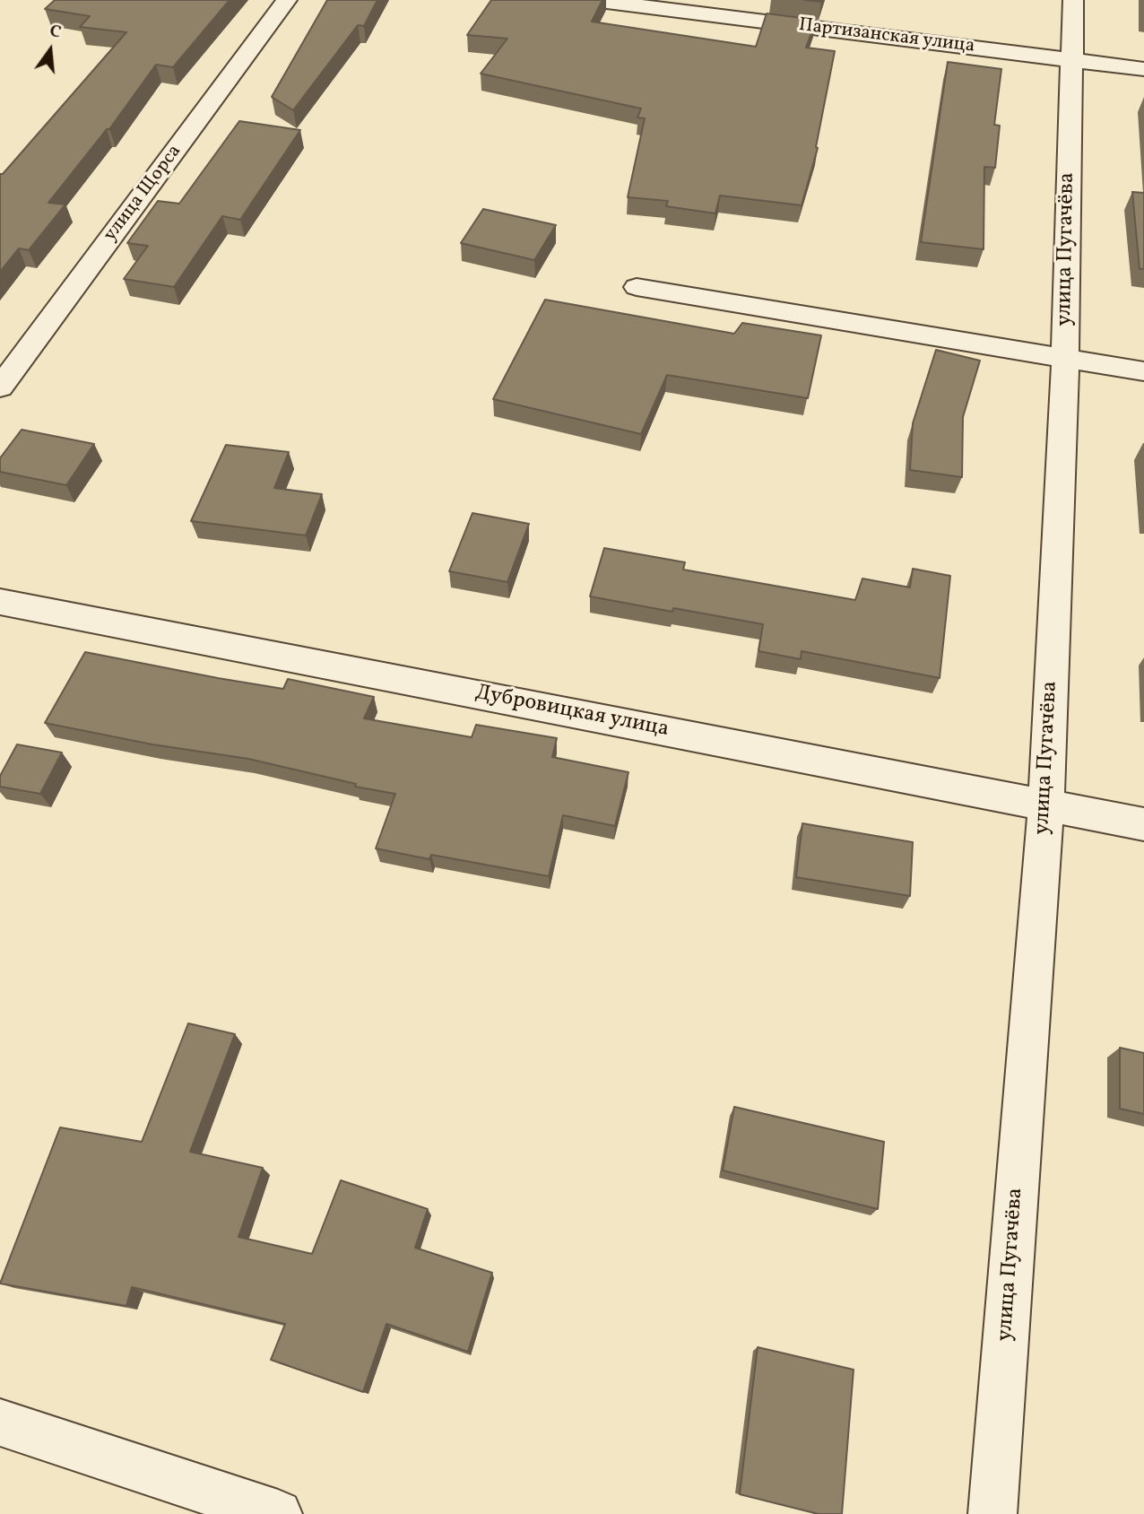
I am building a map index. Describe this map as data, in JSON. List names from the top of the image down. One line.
{"streets":{"street":["Партизанская улица","улица Щорса","улица Пугачёва","Дубровицкая улица"]},"crossings":[["Партизанская улица","улица Пугачёва"],["улица Пугачёва","Дубровицкая улица"]],"north":"top"}
